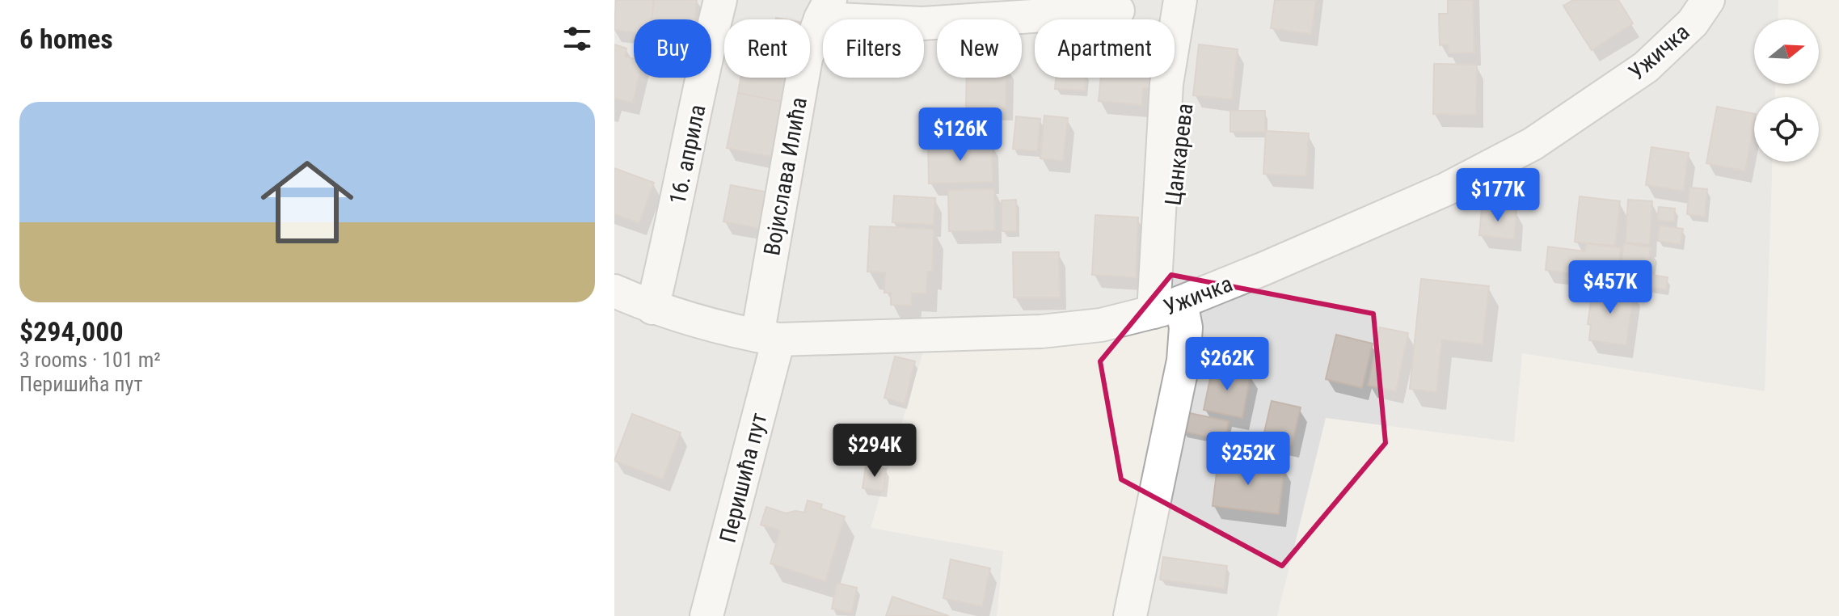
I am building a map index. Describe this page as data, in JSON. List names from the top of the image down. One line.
{"streets":{"street":["Ужичка","16. априла","Цанкарева","Војислава Илића","Перишића пут"]},"crossings":[["Ужичка","16. априла"],["Ужичка","Цанкарева"],["Ужичка","Војислава Илића"],["Ужичка","Перишића пут"],["Војислава Илића","Перишића пут"]],"north":"right","page":{"heading":"6 homes","chip":["Buy","Rent","Filters","New","Apartment"],"list":[{"name":"$294,000","note":"3 rooms · 101 m² · Перишића пут"}],"price":["$126K","$177K","$457K","$262K","$294K","$252K"]}}
